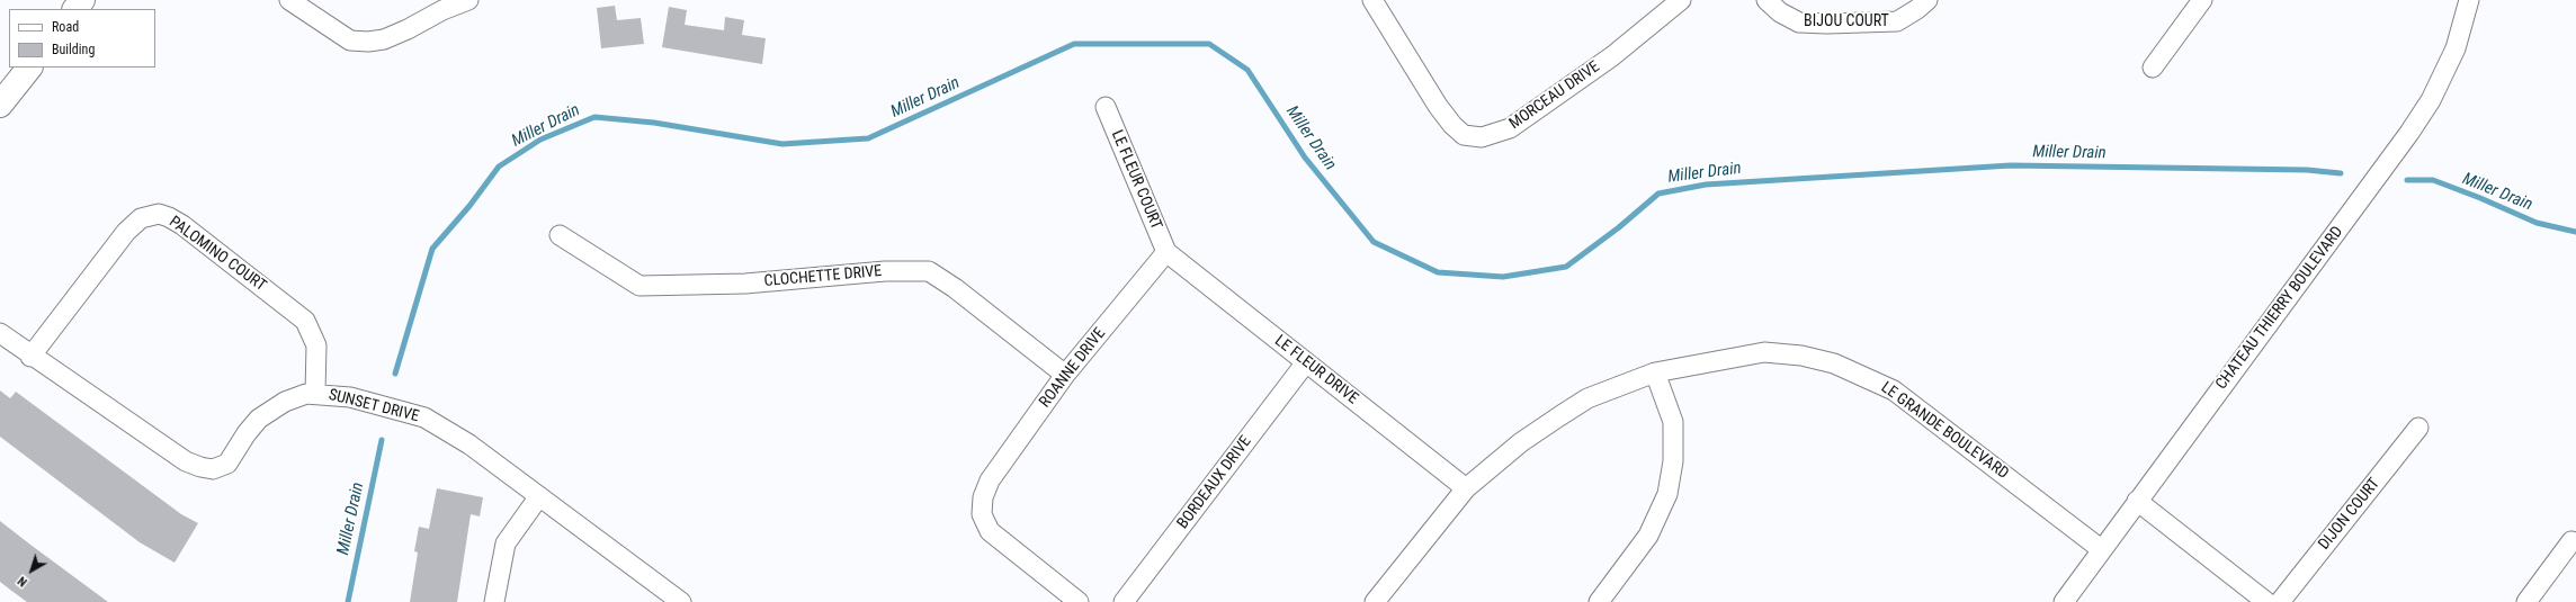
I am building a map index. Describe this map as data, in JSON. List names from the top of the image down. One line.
{"streets":{"street":["BIJOU COURT","MORCEAU DRIVE","LE FLEUR COURT","PALOMINO COURT","CLOCHETTE DRIVE","CHATEAU THIERRY BOULEVARD","ROANNE DRIVE","LE FLEUR DRIVE","SUNSET DRIVE","LE GRANDE BOULEVARD","BORDEAUX DRIVE","DIJON COURT"]},"crossings":[["LE FLEUR COURT","ROANNE DRIVE"],["LE FLEUR COURT","LE FLEUR DRIVE"],["PALOMINO COURT","SUNSET DRIVE"],["CLOCHETTE DRIVE","ROANNE DRIVE"],["CHATEAU THIERRY BOULEVARD","LE GRANDE BOULEVARD"],["ROANNE DRIVE","LE FLEUR DRIVE"],["LE FLEUR DRIVE","LE GRANDE BOULEVARD"],["LE FLEUR DRIVE","BORDEAUX DRIVE"]],"water":["Miller Drain"],"legend":["Road","Building"],"north":"bottom left"}
